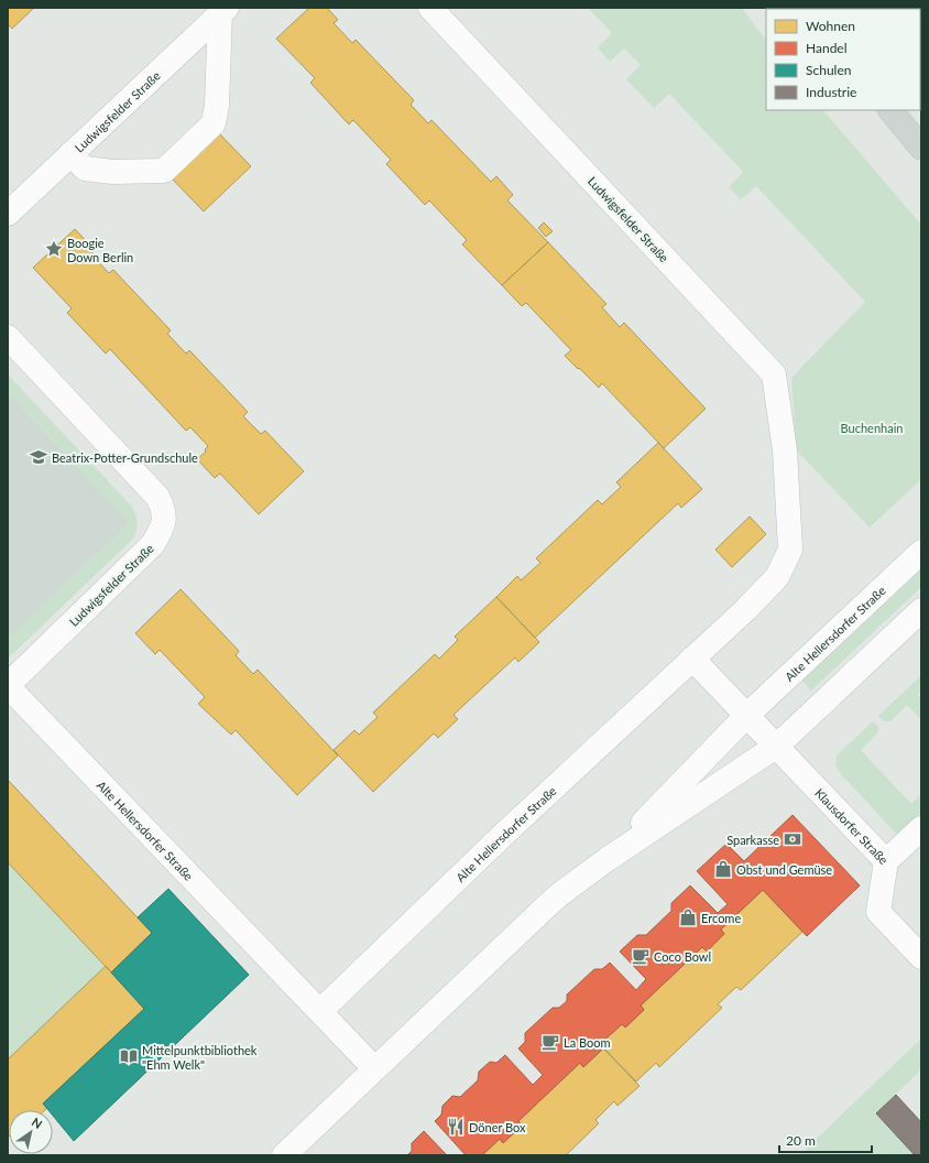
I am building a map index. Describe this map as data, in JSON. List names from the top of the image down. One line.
{"streets":{"street":["Ludwigsfelder Straße","Alte Hellersdorfer Straße","Klausdorfer Straße"]},"crossings":[["Ludwigsfelder Straße","Alte Hellersdorfer Straße"],["Alte Hellersdorfer Straße","Klausdorfer Straße"]],"parks":["Buchenhain"],"places":{"place":["Boogie Down Berlin"],"school or university":["Beatrix-Potter-Grundschule"],"bank":["Sparkasse"],"shop":["Obst und Gemüse","Ercome"],"cafe":["Coco Bowl","La Boom"],"library":["Mittelpunktbibliothek \"Ehm Welk\""],"restaurant":["Döner Box"]},"legend":["Wohnen","Handel","Schulen","Industrie"],"scale_bar":"20 m","north":"top right"}
